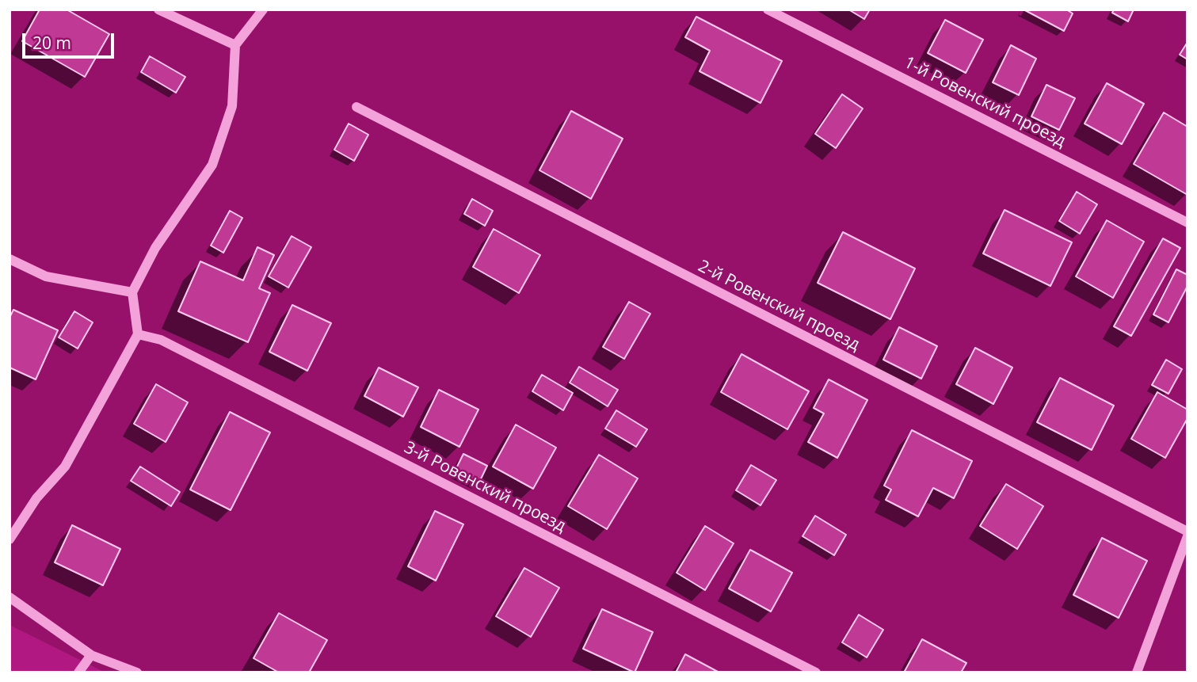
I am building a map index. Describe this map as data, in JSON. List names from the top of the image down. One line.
{"streets":{"street":["1-й Ровенский проезд","2-й Ровенский проезд","3-й Ровенский проезд"]},"scale_bar":"20 m"}
